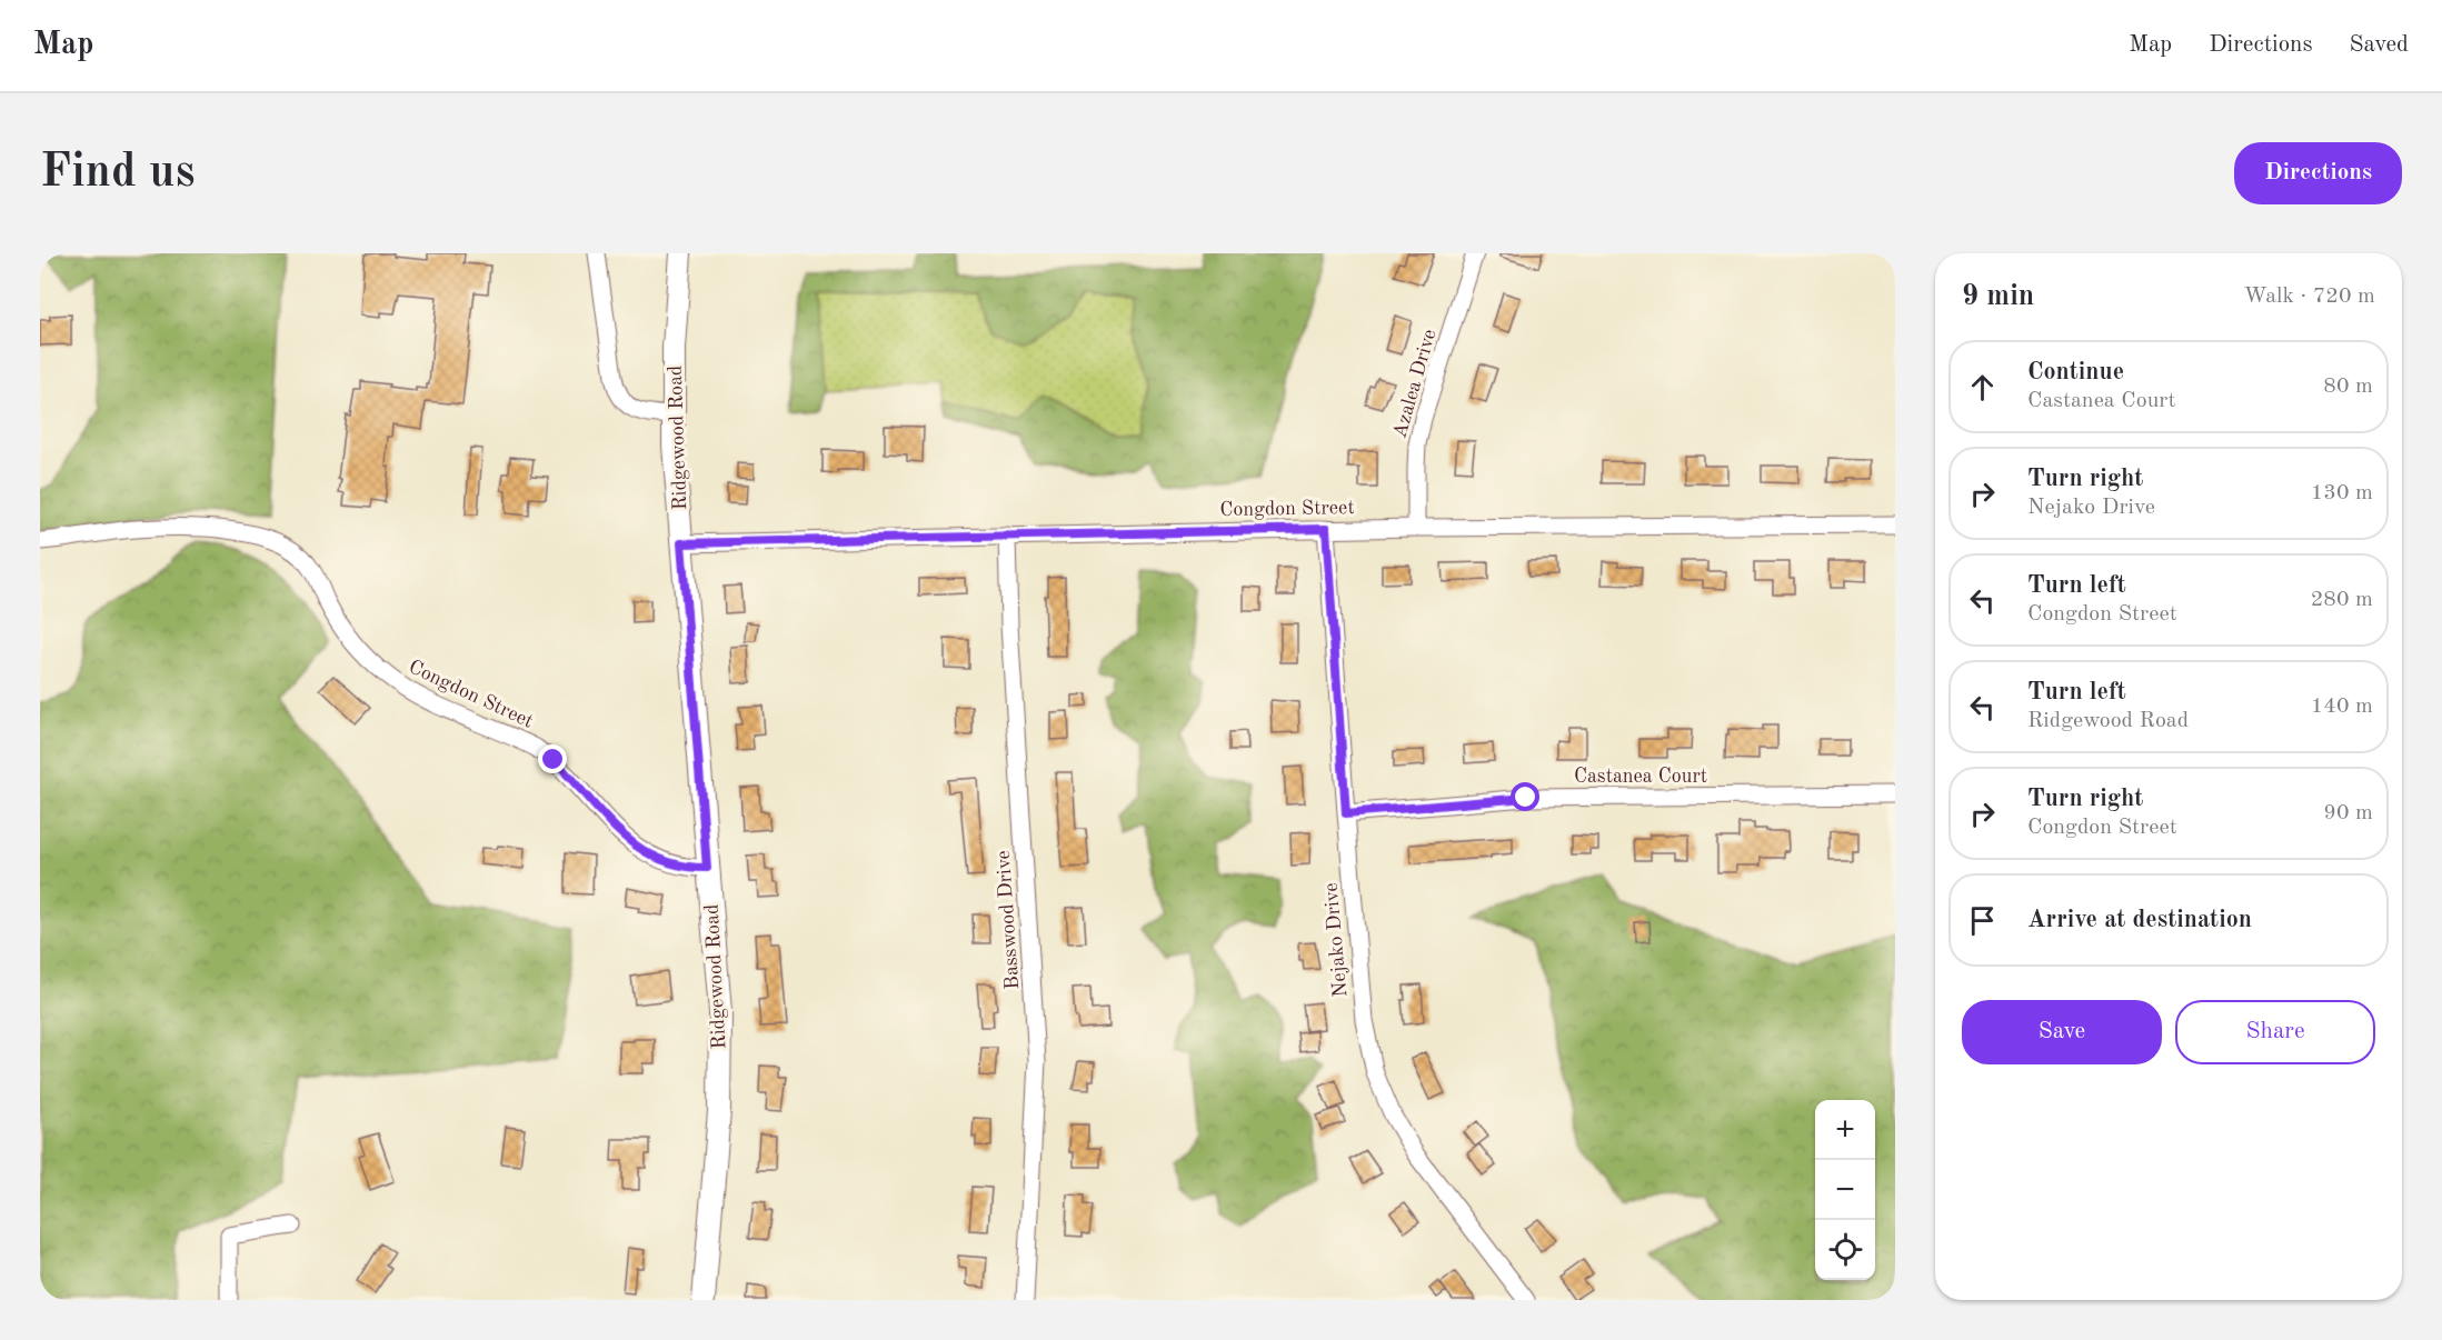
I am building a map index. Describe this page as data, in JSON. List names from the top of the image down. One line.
{"streets":{"main road":["Ridgewood Road"],"street":["Azalea Drive","Congdon Street","Castanea Court","Basswood Drive","Nejako Drive"]},"crossings":[["Azalea Drive","Congdon Street"],["Ridgewood Road","Congdon Street"],["Congdon Street","Basswood Drive"],["Congdon Street","Nejako Drive"],["Castanea Court","Nejako Drive"]],"page":{"header":"Map","nav":["Map","Directions","Saved"],"buttons":["Directions",["Save","Share"]],"title":"Find us","heading":["9 min","Walk · 720 m"],"list":[["Continue","Castanea Court","80 m"],["Turn right","Nejako Drive","130 m"],["Turn left","Congdon Street","280 m"],["Turn left","Ridgewood Road","140 m"],["Turn right","Congdon Street","90 m"],"Arrive at destination"],"map_buttons":["+","−"]}}
